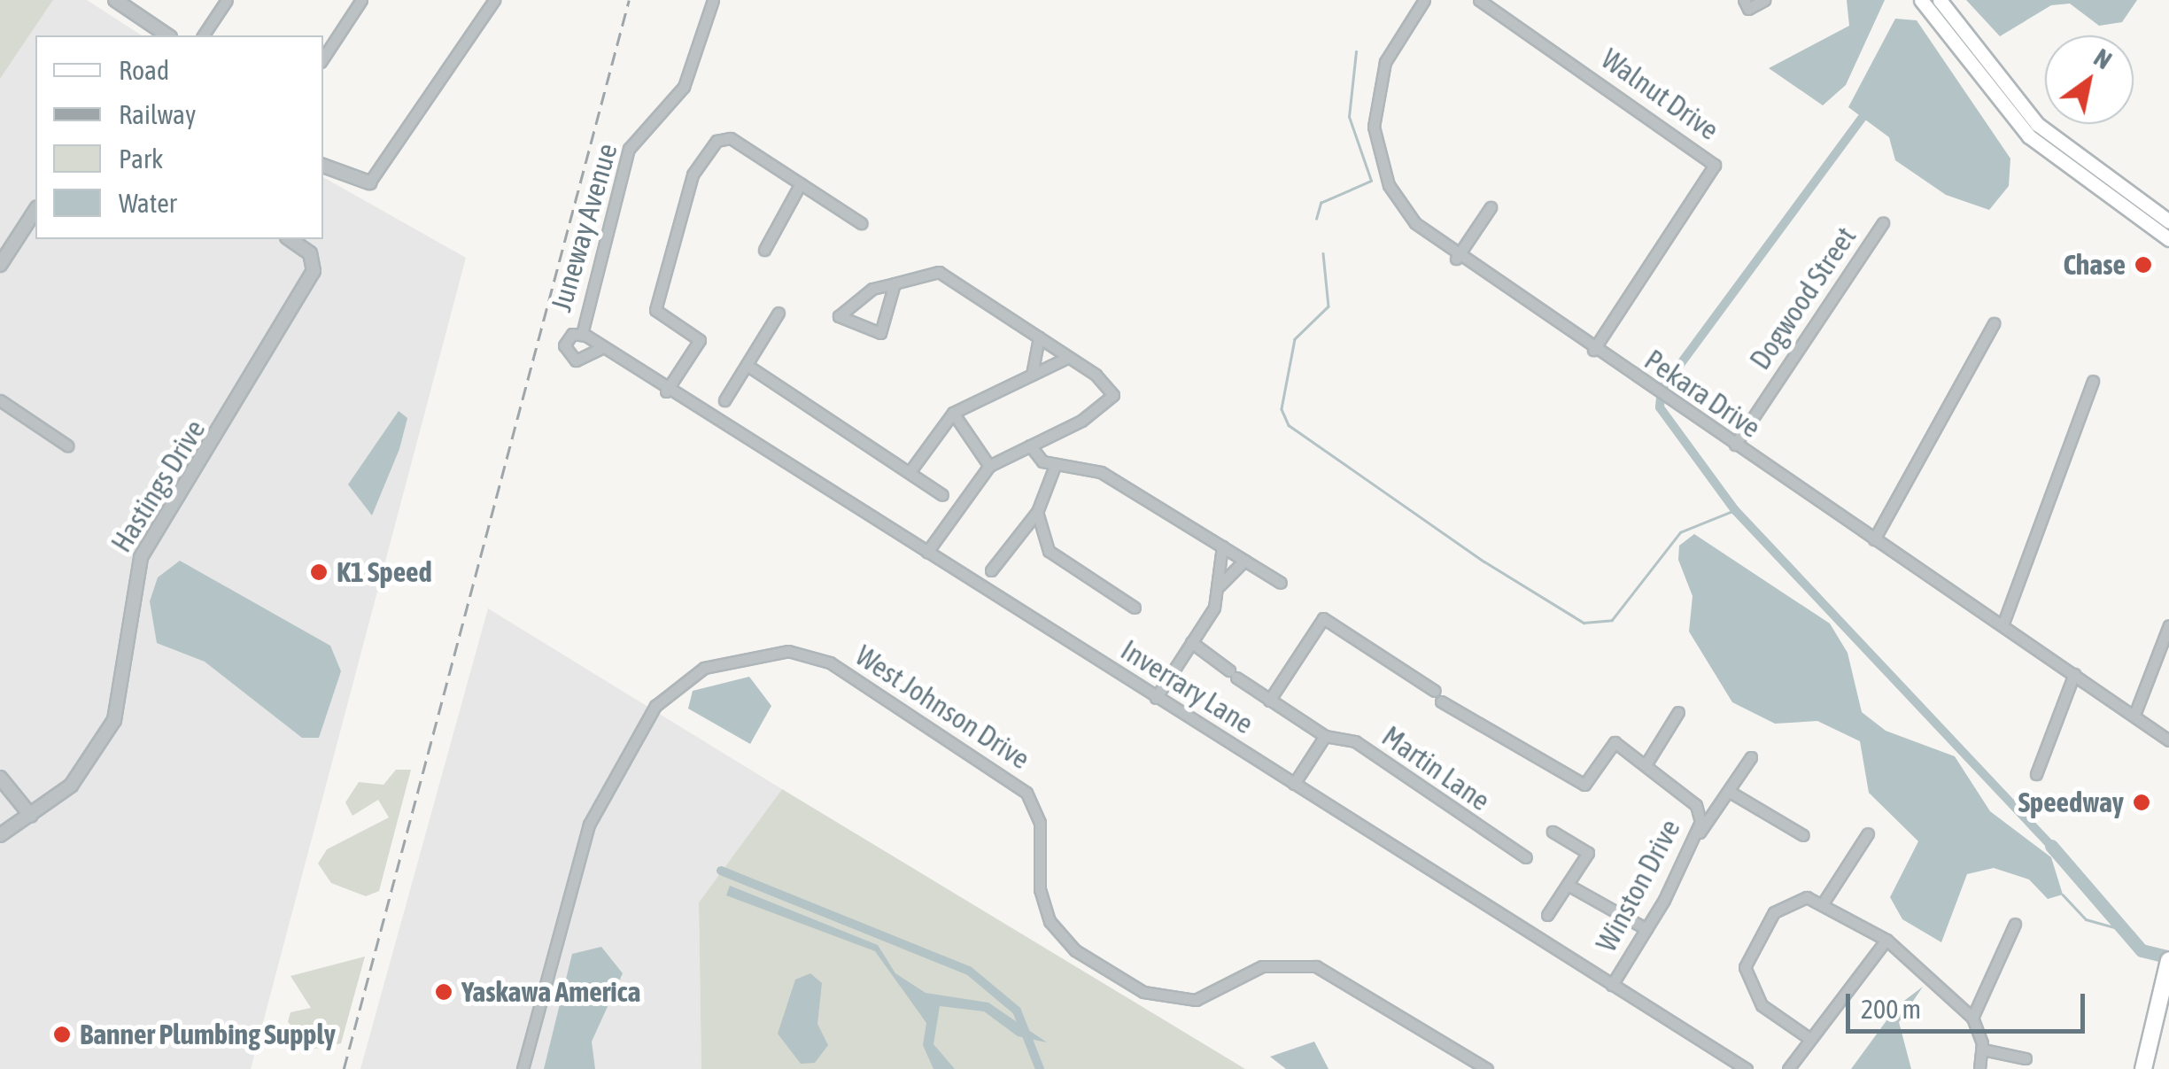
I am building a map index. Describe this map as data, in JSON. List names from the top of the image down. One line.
{"streets":{"street":["Walnut Drive","Juneway Avenue","Dogwood Street","Pekara Drive","Hastings Drive","Inverrary Lane","West Johnson Drive","Martin Lane","Winston Drive"]},"crossings":[["Walnut Drive","Pekara Drive"],["Juneway Avenue","Inverrary Lane"],["Dogwood Street","Pekara Drive"],["Inverrary Lane","Winston Drive"],["Martin Lane","Winston Drive"]],"places":["Chase","K1 Speed","Speedway","Yaskawa America","Banner Plumbing Supply"],"legend":["Road","Railway","Park","Water"],"scale_bar":"200 m","north":"top right"}
